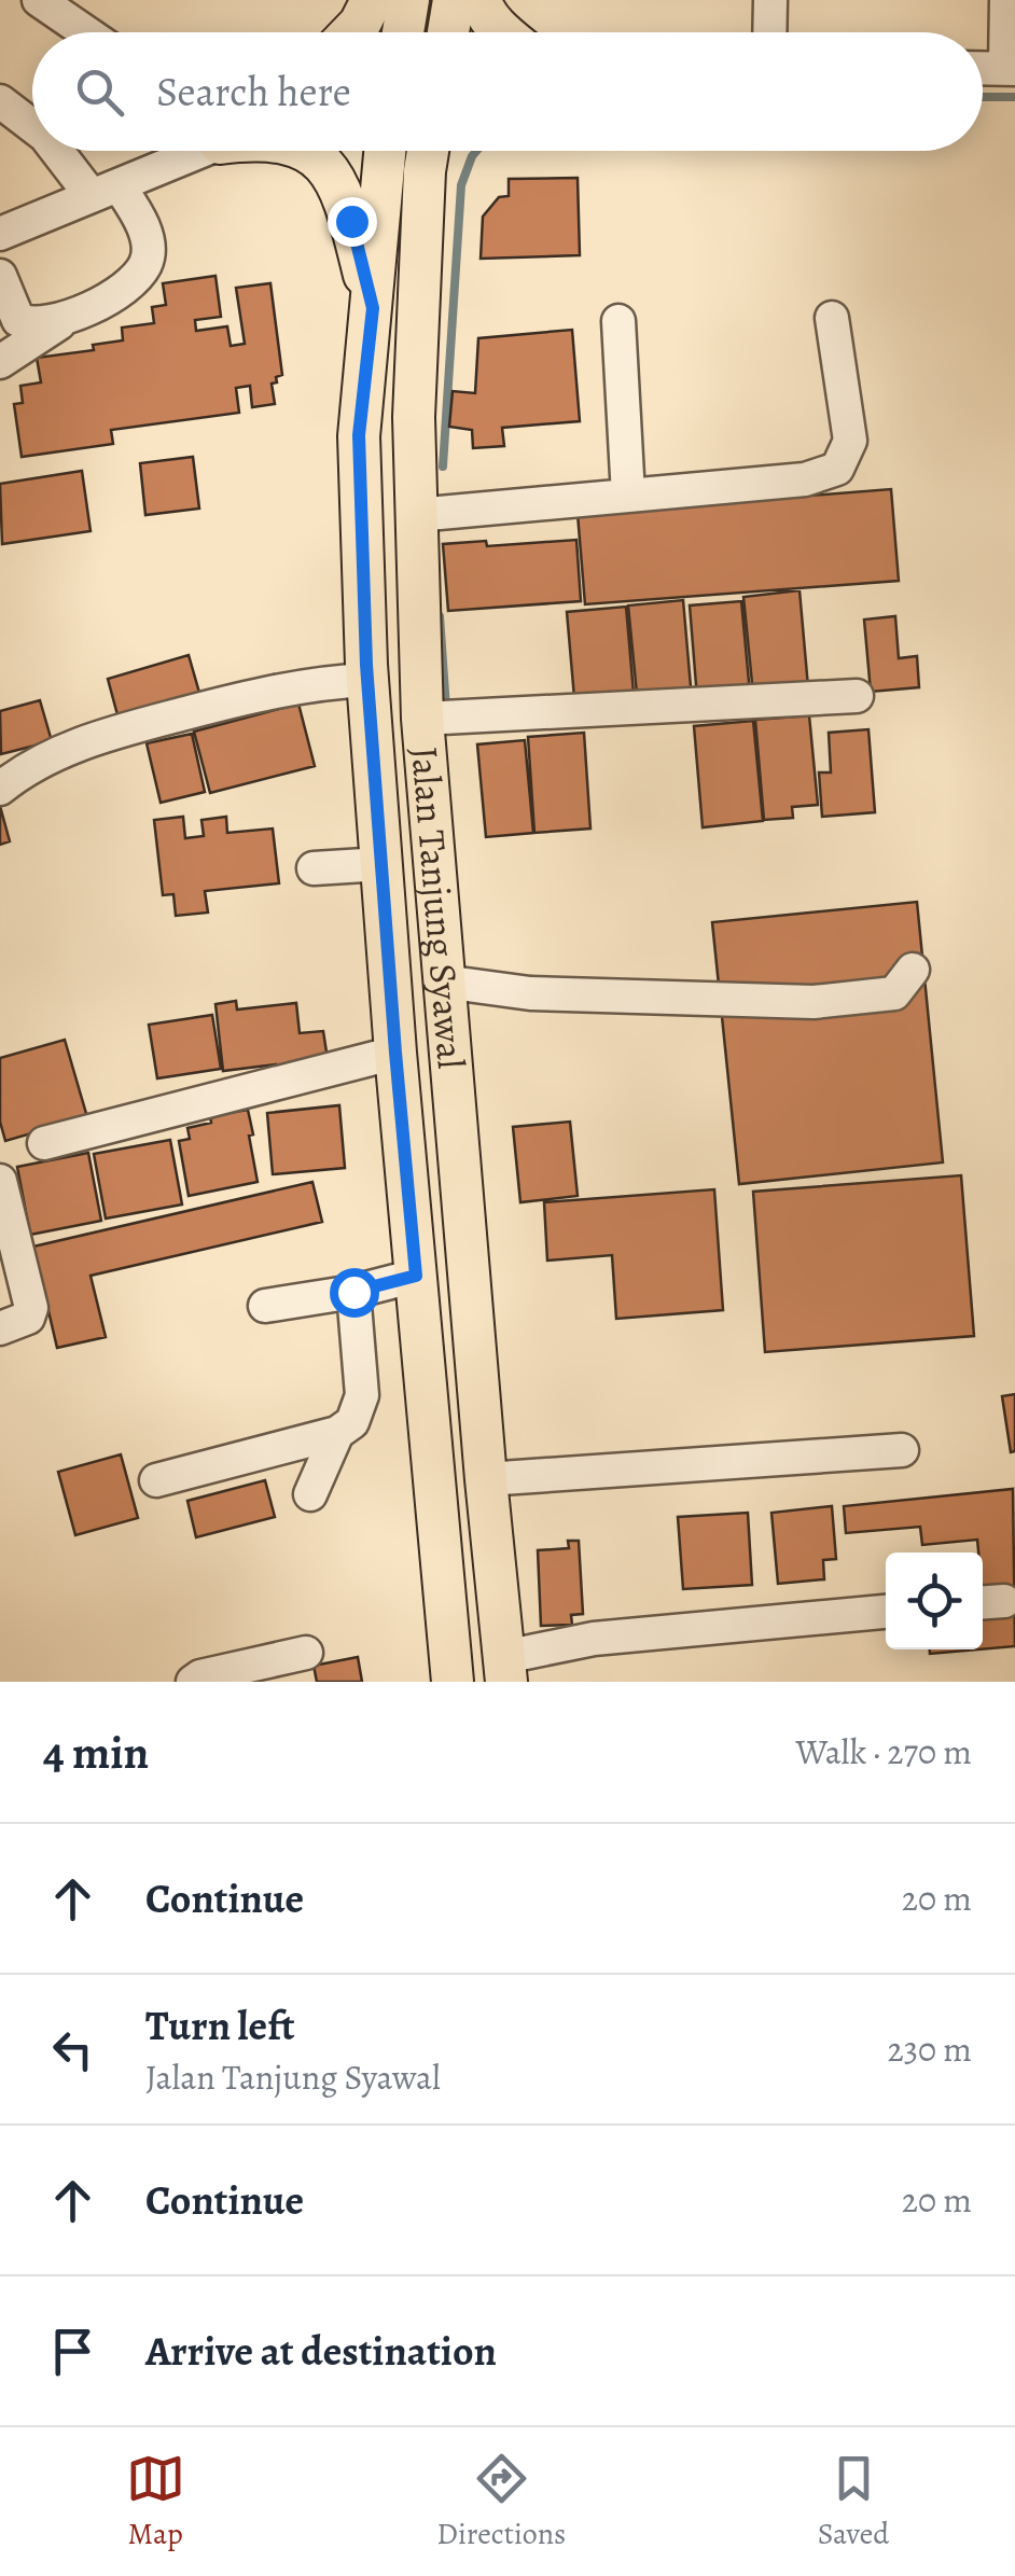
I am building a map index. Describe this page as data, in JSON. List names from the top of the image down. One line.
{"streets":{"main road":["Jalan Tanjung Syawal"]},"page":{"search":"Search here","heading":["4 min","Walk · 270 m"],"list":[["Continue","20 m"],["Turn left","Jalan Tanjung Syawal","230 m"],["Continue","20 m"],"Arrive at destination"],"nav":["Map","Directions","Saved"]}}
